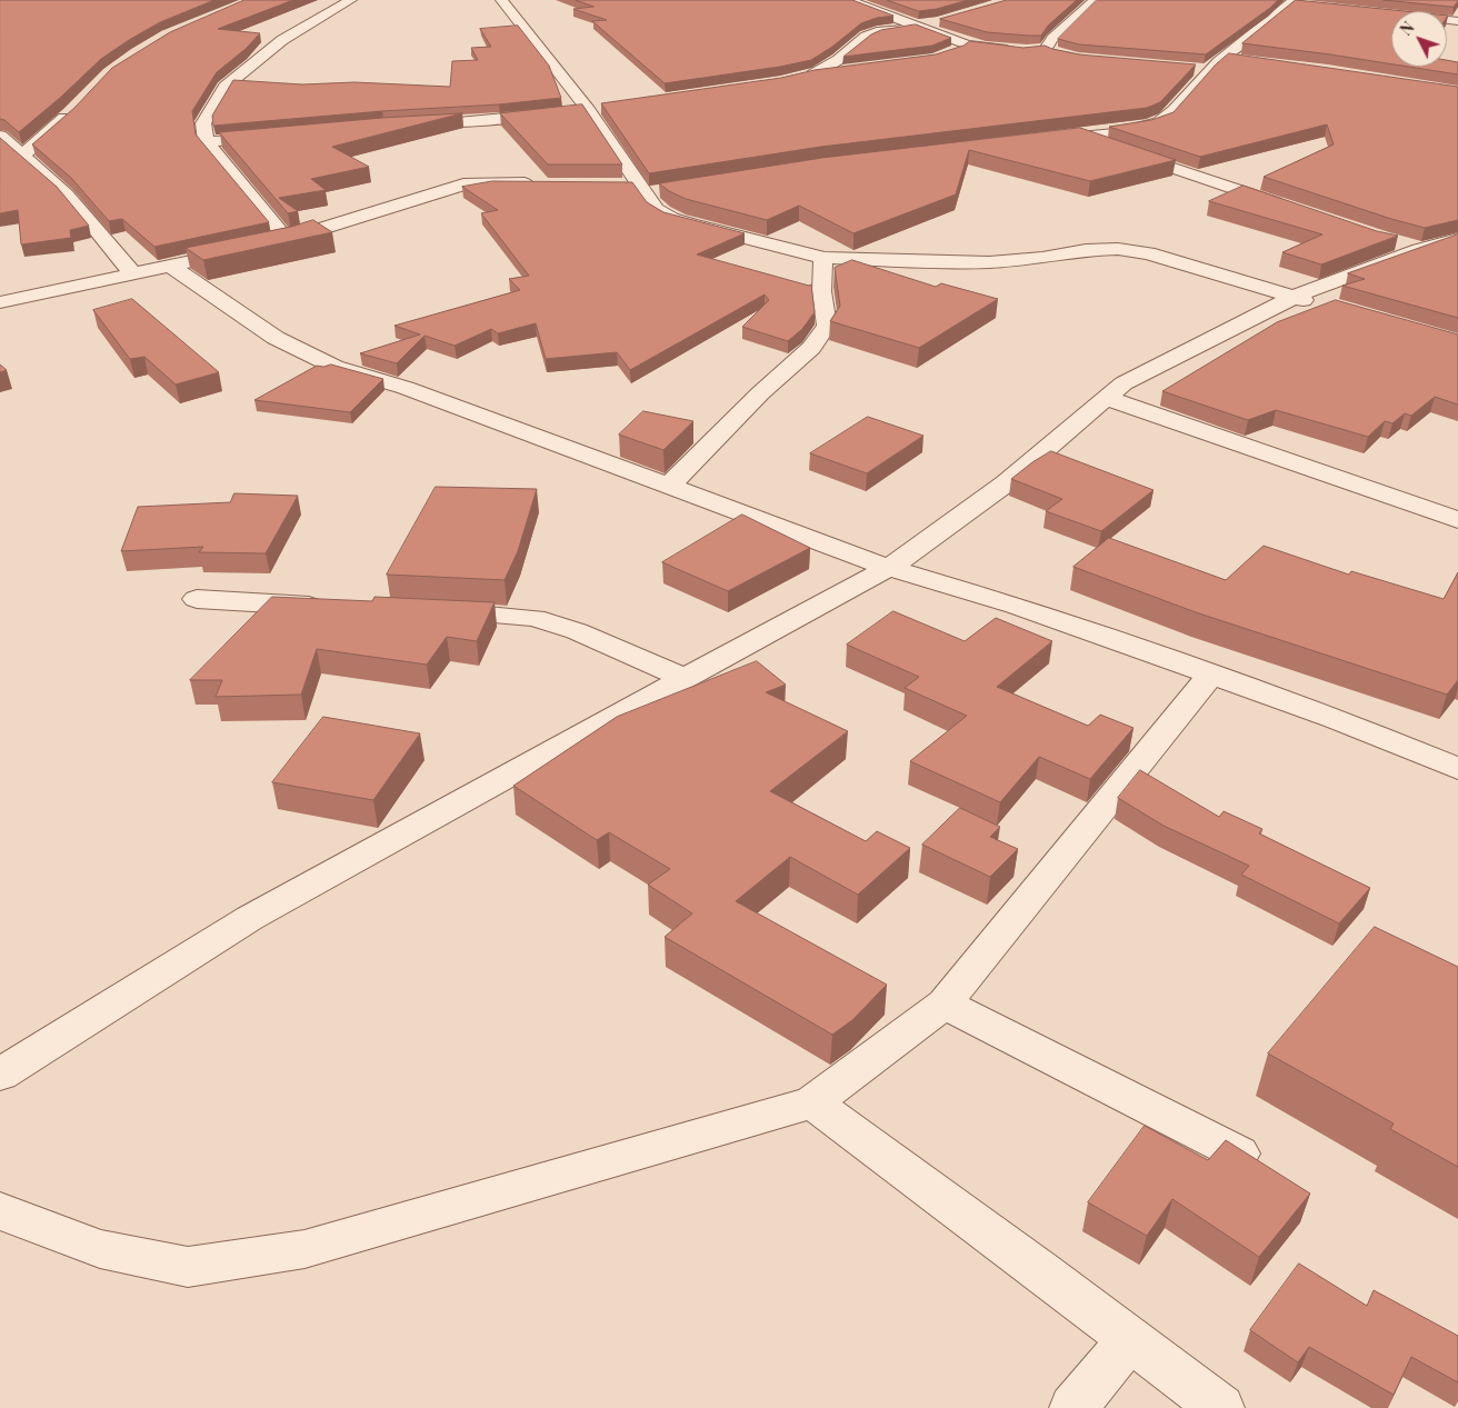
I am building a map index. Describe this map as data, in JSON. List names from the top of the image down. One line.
{"north":"top left"}
